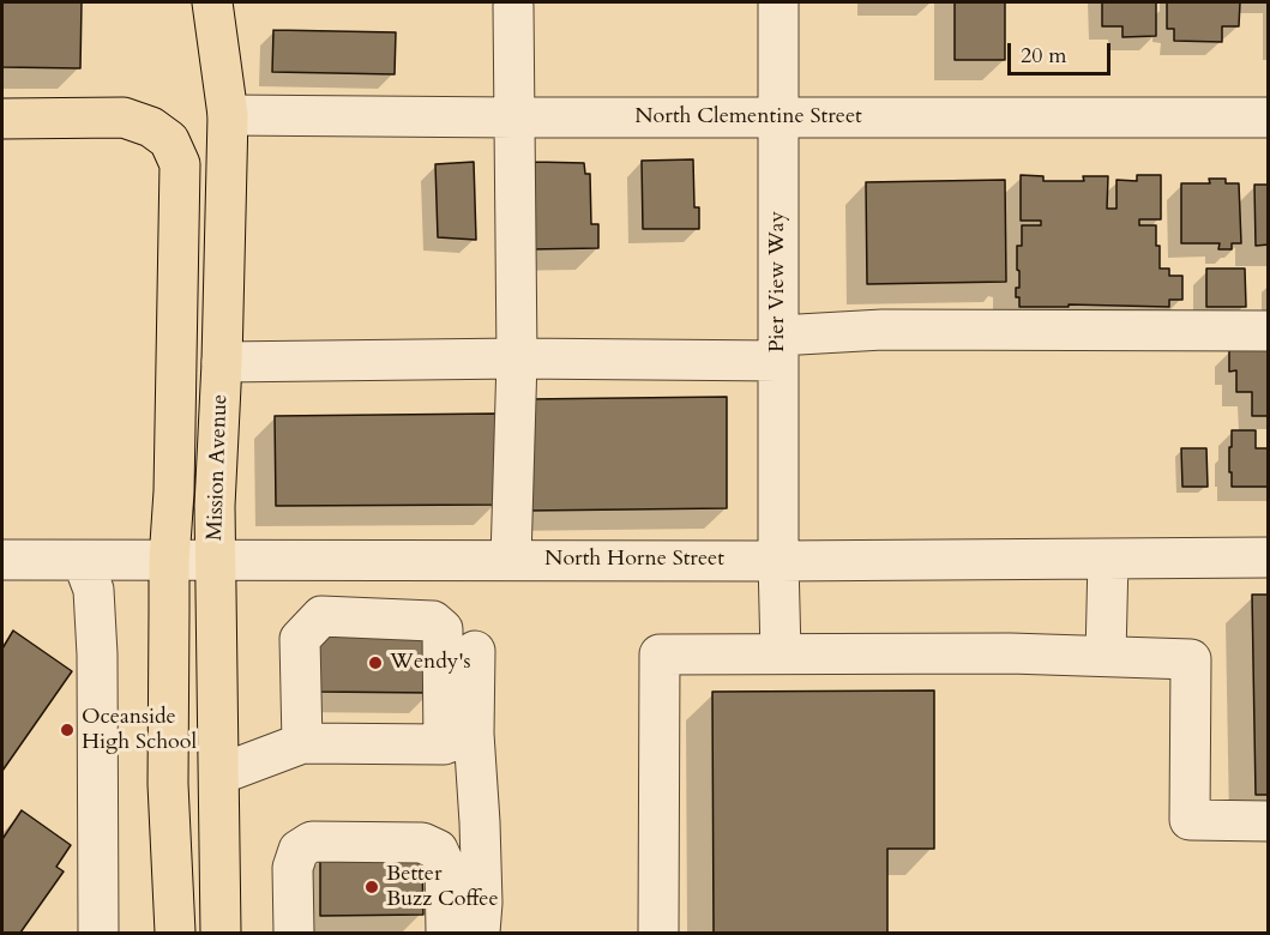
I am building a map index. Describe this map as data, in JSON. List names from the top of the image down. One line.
{"streets":{"main road":["Mission Avenue"],"street":["North Clementine Street","Pier View Way","North Horne Street"]},"crossings":[["North Clementine Street","Pier View Way"],["North Clementine Street","Mission Avenue"],["Pier View Way","North Horne Street"],["Mission Avenue","North Horne Street"]],"places":["Wendy's","Oceanside High School","Better Buzz Coffee"],"scale_bar":"20 m"}
